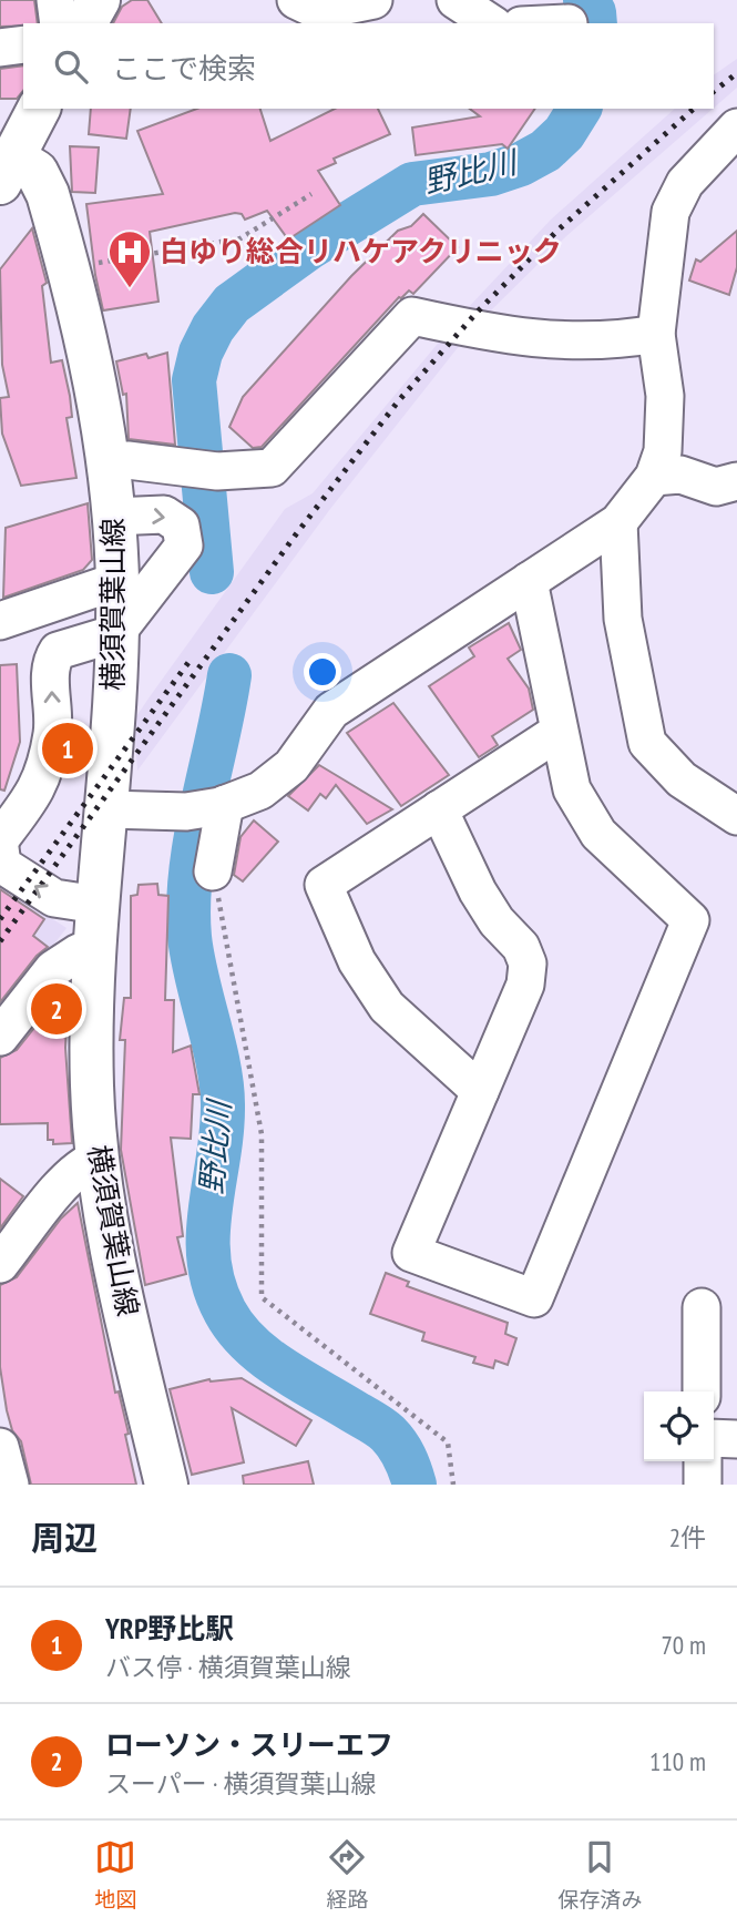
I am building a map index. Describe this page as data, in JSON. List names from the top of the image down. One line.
{"streets":{"main road":["横須賀葉山線"]},"water":["野比川"],"places":{"hospital":["白ゆり総合リハケアクリニック"]},"page":{"search":"ここで検索","pins":["1","2"],"heading":["周辺","2件"],"list":[{"mark":"1","name":"YRP野比駅","note":"バス停 · 横須賀葉山線","value":"70 m"},{"mark":"2","name":"ローソン・スリーエフ","note":"スーパー · 横須賀葉山線","value":"110 m"}],"nav":["地図","経路","保存済み"]}}
